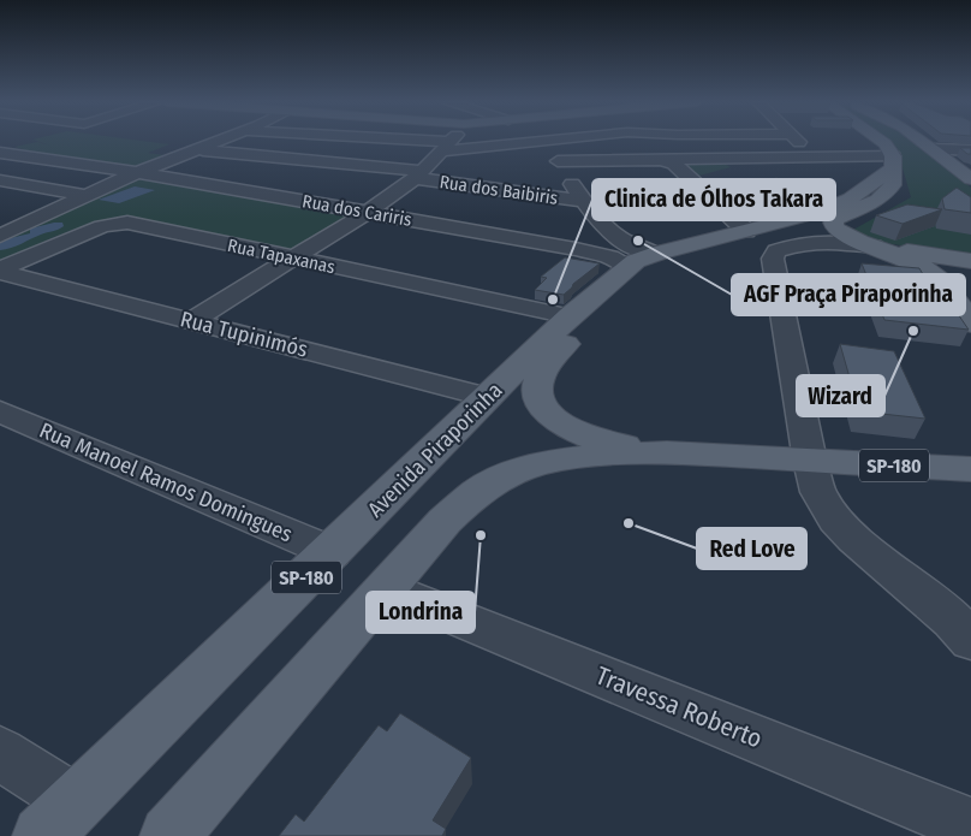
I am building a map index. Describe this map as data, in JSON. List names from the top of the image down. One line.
{"streets":{"main road":["Avenida Piraporinha","SP-180"],"street":["Rua dos Baibiris","Rua dos Cariris","Rua Tapaxanas","Rua Tupinimós","Rua Manoel Ramos Domingues","Travessa Roberto"]},"crossings":[["Rua dos Cariris","Avenida Piraporinha"],["Rua Tapaxanas","Rua Tupinimós"],["Rua Tapaxanas","Avenida Piraporinha"],["Rua Tupinimós","Avenida Piraporinha"],["Avenida Piraporinha","Rua Manoel Ramos Domingues"],["SP-180","Travessa Roberto"]],"places":["AGF Praça Piraporinha","Clinica de Ólhos Takara","Wizard","Red Love","Londrina"]}
